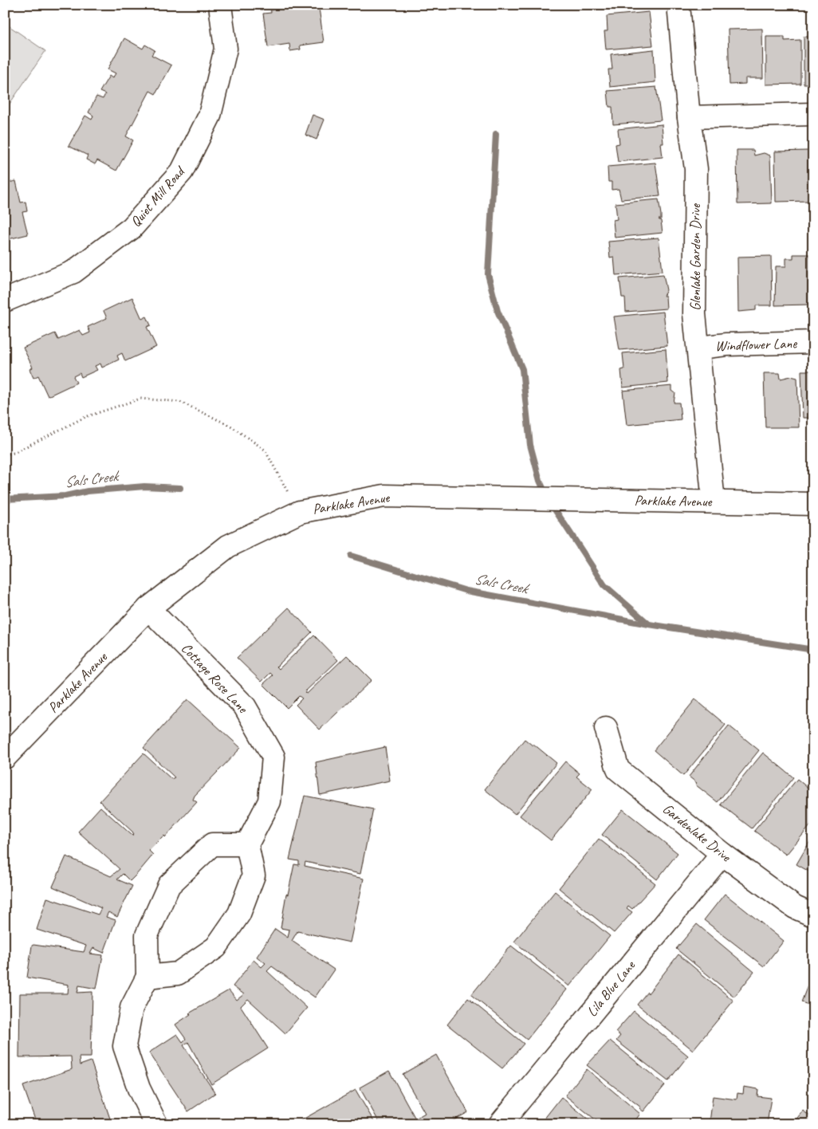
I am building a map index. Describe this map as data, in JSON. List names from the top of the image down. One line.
{"streets":{"street":["Quiet Mill Road","Glenlake Garden Drive","Windflower Lane","Parklake Avenue","Cottage Rose Lane","Gardenlake Drive","Lila Blue Lane"]},"crossings":[["Glenlake Garden Drive","Windflower Lane"],["Glenlake Garden Drive","Parklake Avenue"],["Parklake Avenue","Cottage Rose Lane"],["Gardenlake Drive","Lila Blue Lane"]],"water":["Sals Creek"]}
